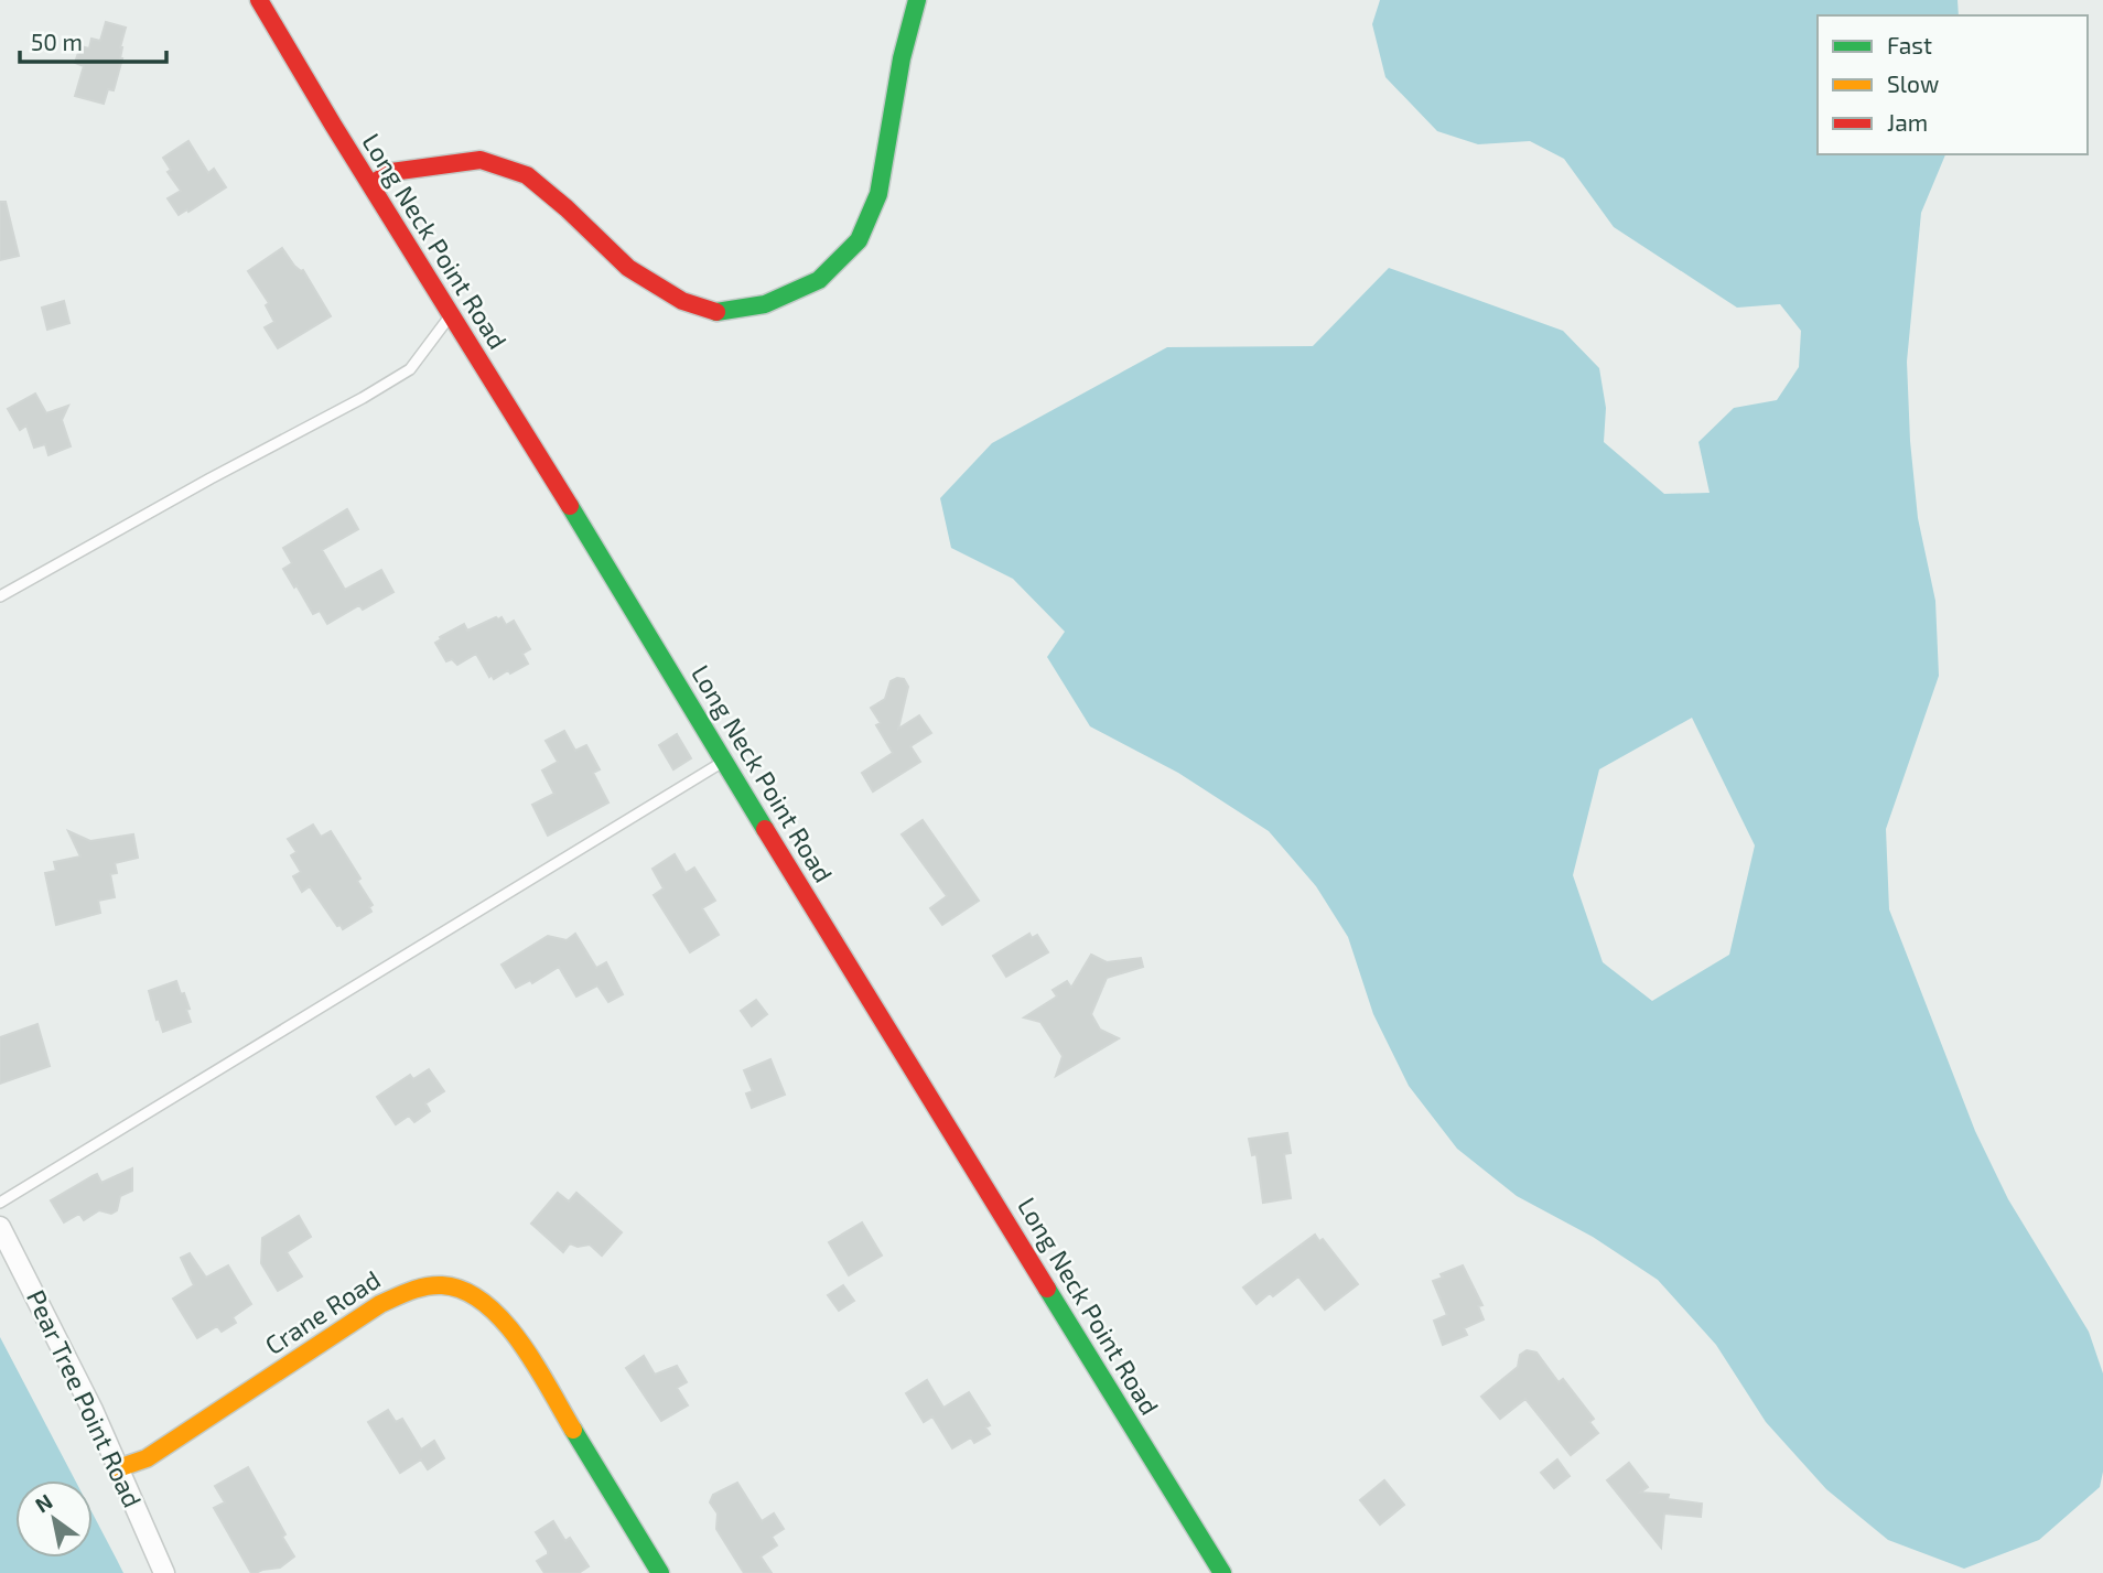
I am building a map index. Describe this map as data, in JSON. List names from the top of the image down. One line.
{"streets":{"street":["Long Neck Point Road","Crane Road","Pear Tree Point Road"]},"crossings":[["Crane Road","Pear Tree Point Road"]],"legend":["Fast","Slow","Jam"],"scale_bar":"50 m","north":"top left"}
